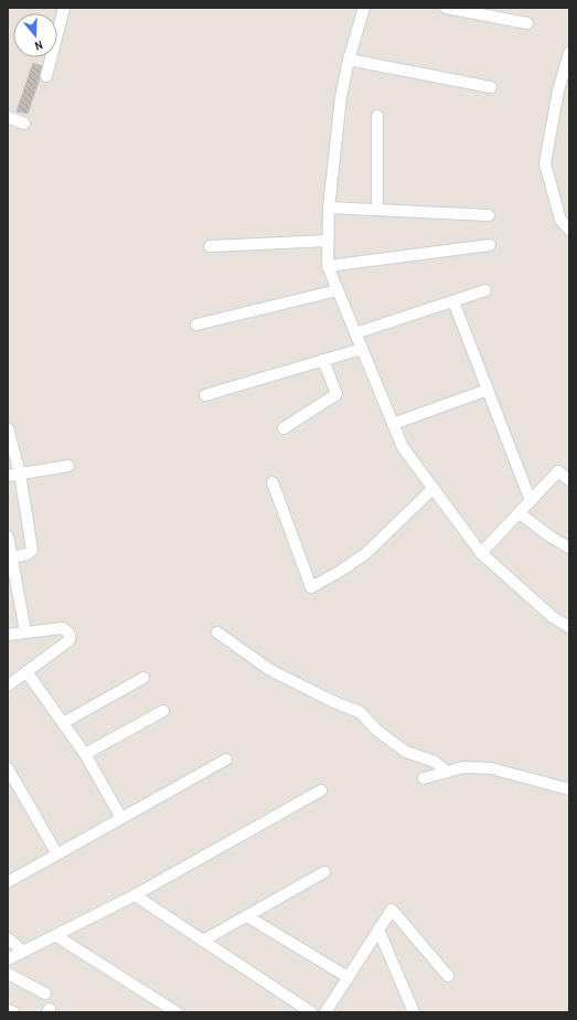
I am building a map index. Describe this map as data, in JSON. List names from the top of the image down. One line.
{"north":"bottom"}
